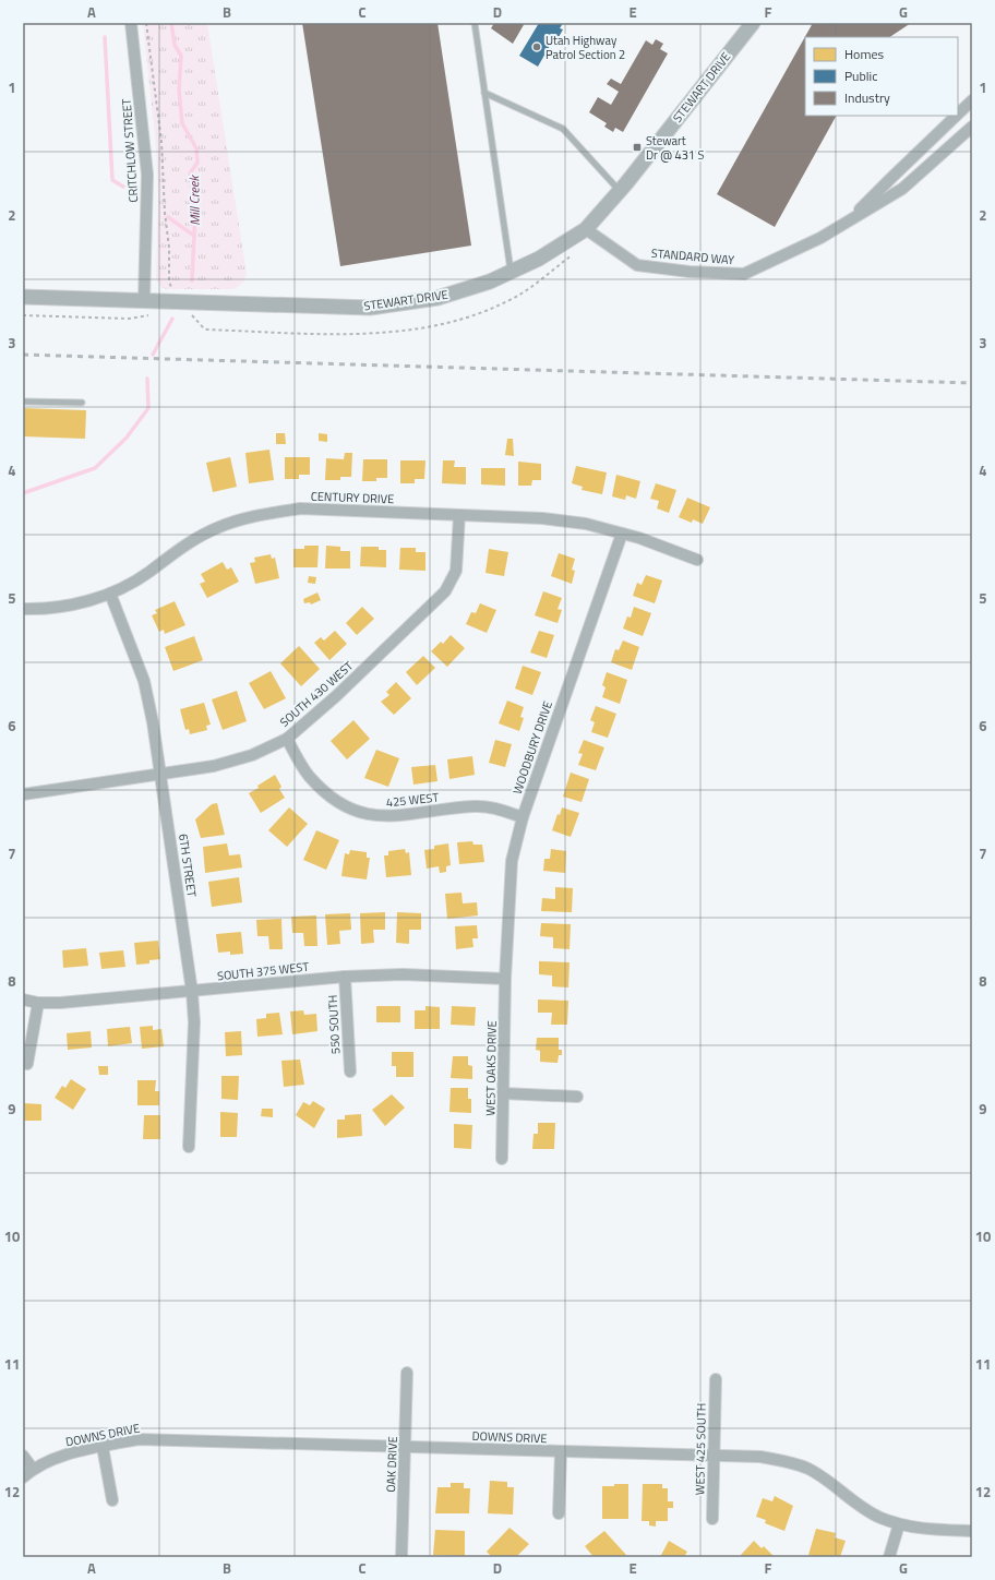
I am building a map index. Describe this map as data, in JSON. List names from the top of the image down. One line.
{"streets":{"street":["STEWART DRIVE","CRITCHLOW STREET","STANDARD WAY","CENTURY DRIVE","SOUTH 430 WEST","WOODBURY DRIVE","425 WEST","6TH STREET","SOUTH 375 WEST","550 SOUTH","WEST OAKS DRIVE","DOWNS DRIVE","WEST 425 SOUTH","OAK DRIVE"]},"crossings":[["STEWART DRIVE","CRITCHLOW STREET"],["STEWART DRIVE","STANDARD WAY"],["CENTURY DRIVE","SOUTH 430 WEST"],["CENTURY DRIVE","WOODBURY DRIVE"],["CENTURY DRIVE","6TH STREET"],["SOUTH 430 WEST","425 WEST"],["SOUTH 430 WEST","6TH STREET"],["WOODBURY DRIVE","425 WEST"],["WOODBURY DRIVE","SOUTH 375 WEST"],["WOODBURY DRIVE","WEST OAKS DRIVE"],["6TH STREET","SOUTH 375 WEST"],["SOUTH 375 WEST","550 SOUTH"],["SOUTH 375 WEST","WEST OAKS DRIVE"],["DOWNS DRIVE","WEST 425 SOUTH"],["DOWNS DRIVE","OAK DRIVE"]],"water":["Mill Creek"],"places":{"other":["Utah Highway Patrol Section 2"],"transit":["Stewart Dr @ 431 S"]},"legend":["Homes","Public","Industry"],"grid":{"columns":["A","B","C","D","E","F","G"],"rows":["1","2","3","4","5","6","7","8","9","10","11","12"]}}
